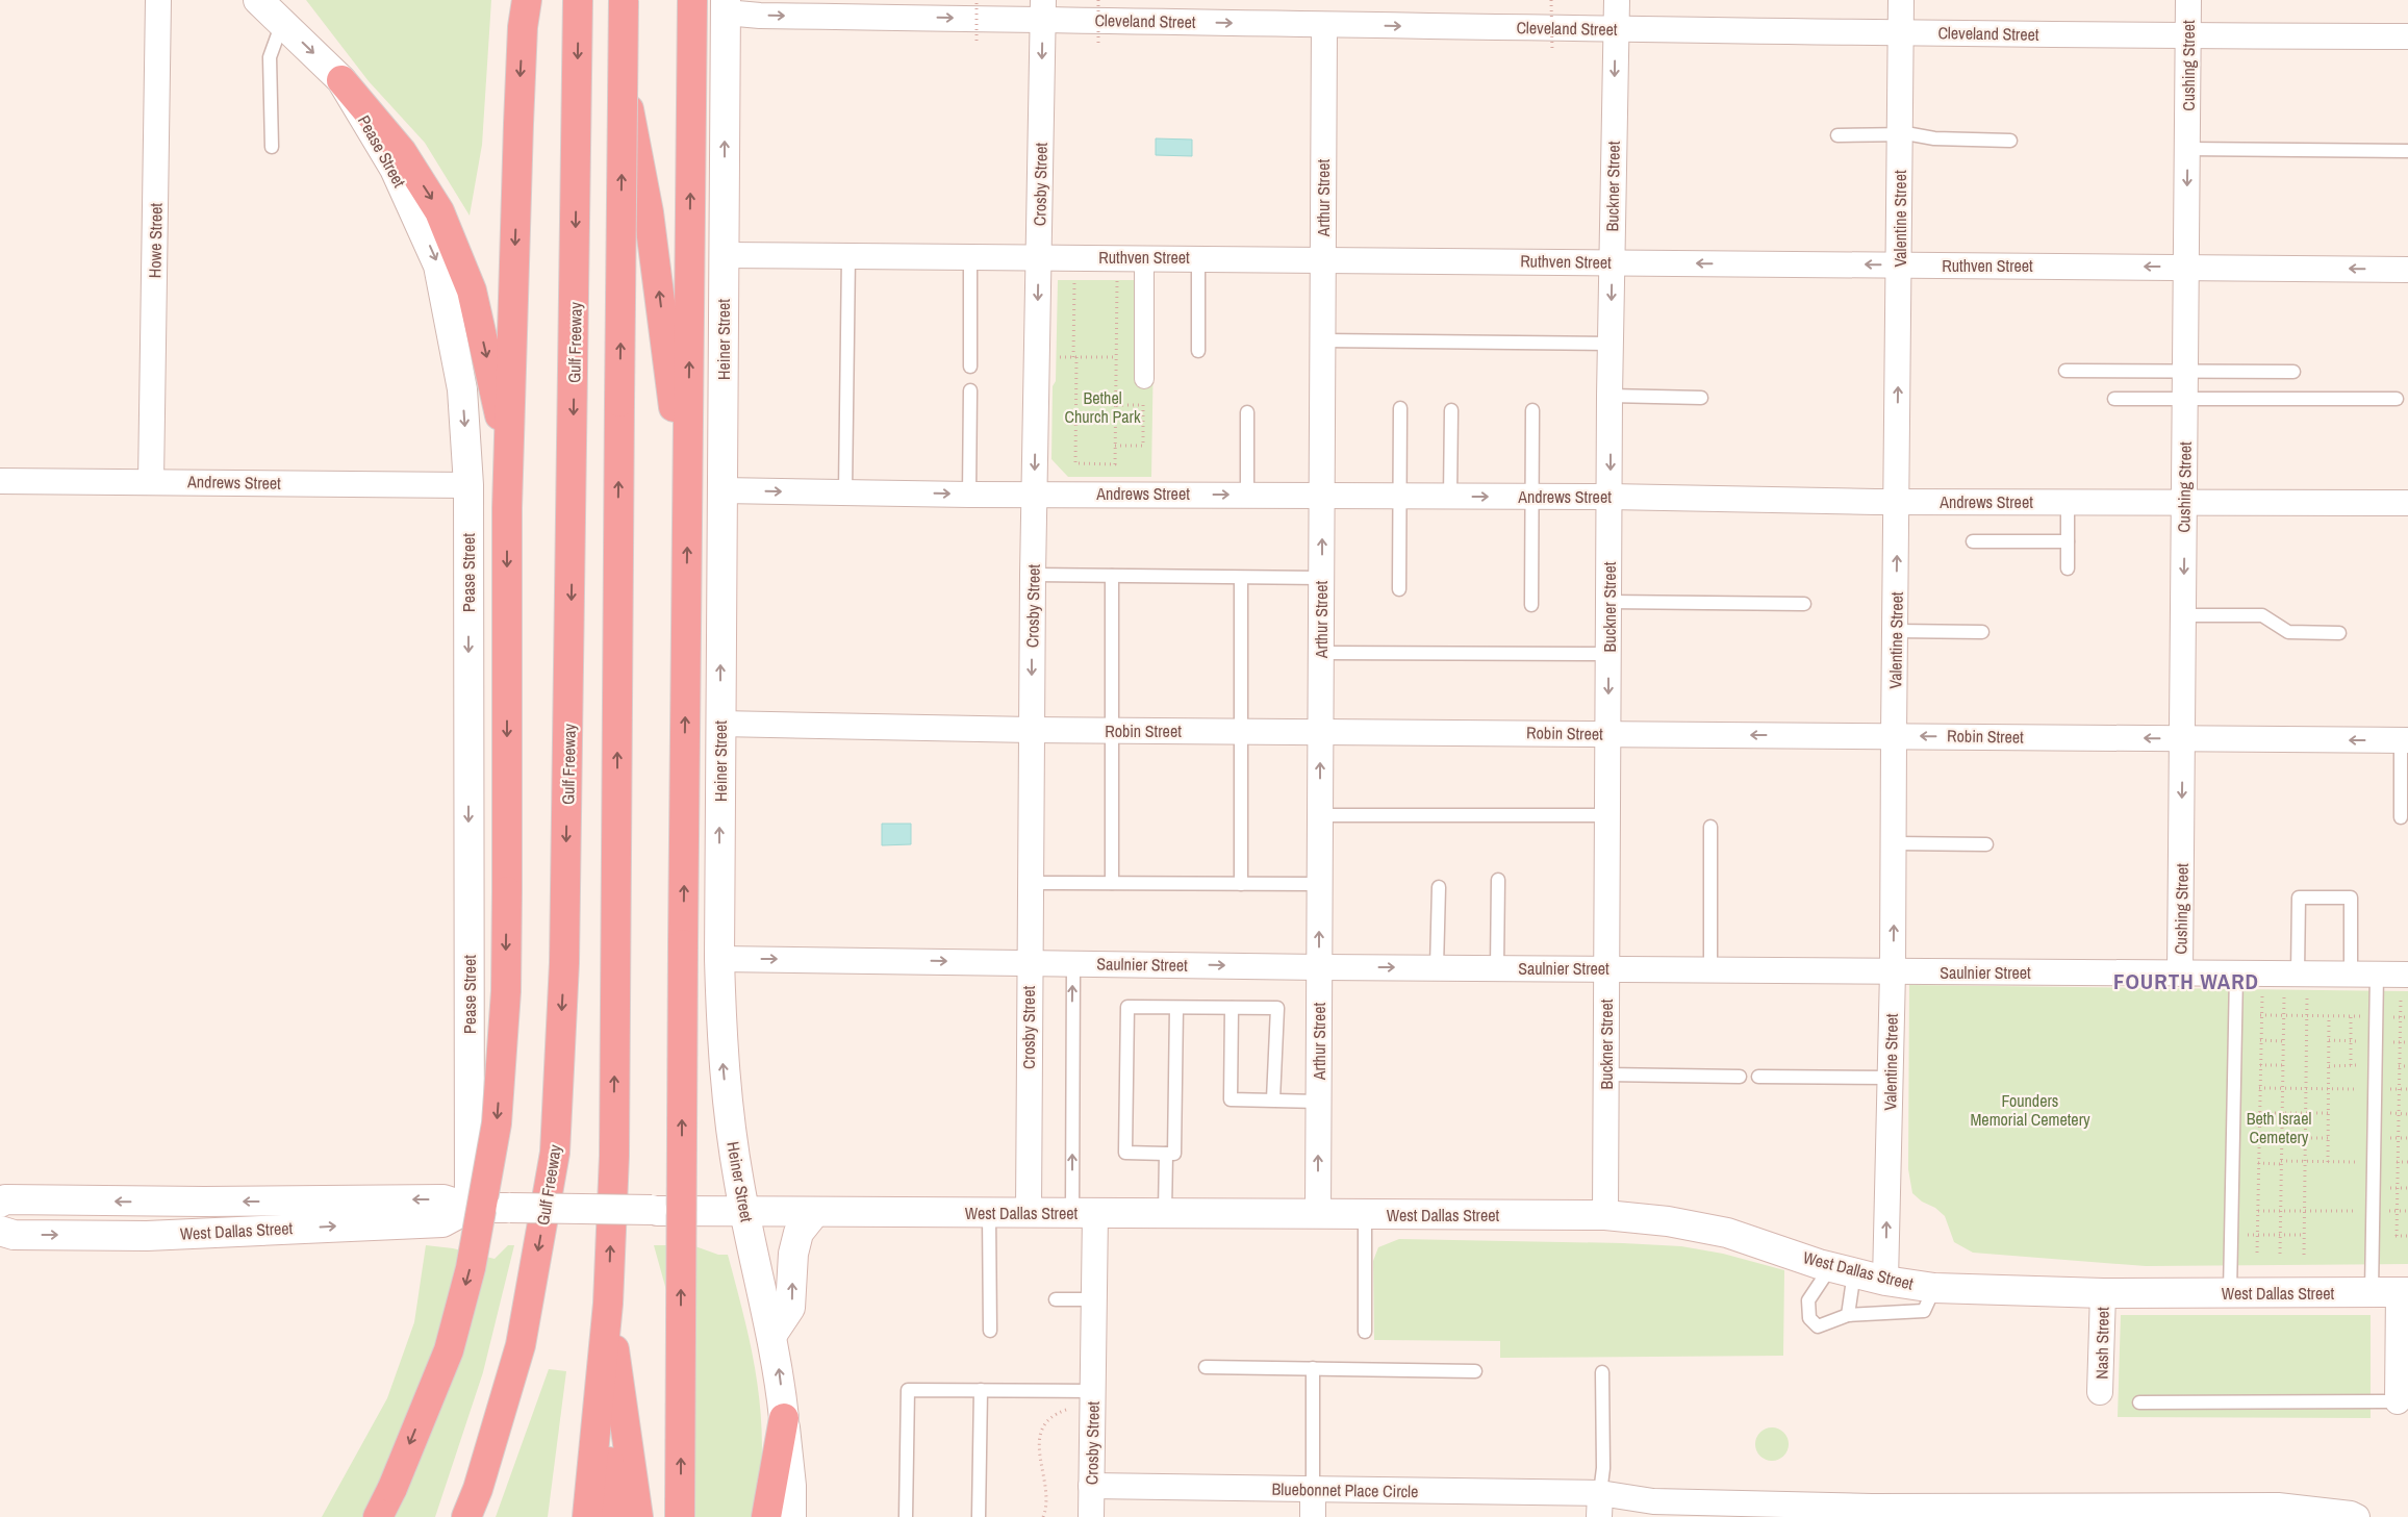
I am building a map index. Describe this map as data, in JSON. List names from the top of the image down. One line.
{"streets":{"highway":["Gulf Freeway"],"main road":["Pease Street","Heiner Street","West Dallas Street"],"street":["Cleveland Street","Cushing Street","Crosby Street","Buckner Street","Arthur Street","Valentine Street","Howe Street","Ruthven Street","Andrews Street","Robin Street","Saulnier Street","Nash Street","Bluebonnet Place Circle"]},"crossings":[["Cleveland Street","Cushing Street"],["Cleveland Street","Crosby Street"],["Cleveland Street","Buckner Street"],["Cleveland Street","Arthur Street"],["Cleveland Street","Valentine Street"],["Cleveland Street","Heiner Street"],["Cushing Street","Ruthven Street"],["Cushing Street","Andrews Street"],["Cushing Street","Robin Street"],["Cushing Street","Saulnier Street"],["Pease Street","Andrews Street"],["Pease Street","West Dallas Street"],["Crosby Street","Ruthven Street"],["Crosby Street","Andrews Street"],["Crosby Street","Robin Street"],["Crosby Street","Saulnier Street"],["Crosby Street","West Dallas Street"],["Crosby Street","Bluebonnet Place Circle"],["Buckner Street","Ruthven Street"],["Buckner Street","Andrews Street"],["Buckner Street","Robin Street"],["Buckner Street","Saulnier Street"],["Buckner Street","West Dallas Street"],["Arthur Street","Ruthven Street"],["Arthur Street","Andrews Street"],["Arthur Street","Robin Street"],["Arthur Street","Saulnier Street"],["Arthur Street","West Dallas Street"],["Valentine Street","Ruthven Street"],["Valentine Street","Andrews Street"],["Valentine Street","Robin Street"],["Valentine Street","Saulnier Street"],["Valentine Street","West Dallas Street"],["Howe Street","Andrews Street"],["Ruthven Street","Heiner Street"],["Heiner Street","Andrews Street"],["Heiner Street","Robin Street"],["Heiner Street","Saulnier Street"],["Heiner Street","West Dallas Street"],["West Dallas Street","Nash Street"]],"one_way":["Cleveland Street","Cushing Street","Pease Street","Crosby Street","Buckner Street","Valentine Street","Ruthven Street","Heiner Street","Robin Street","Saulnier Street"],"districts":["FOURTH WARD"],"parks":["Bethel Church Park","Founders Memorial Cemetery","Beth Israel Cemetery"]}
